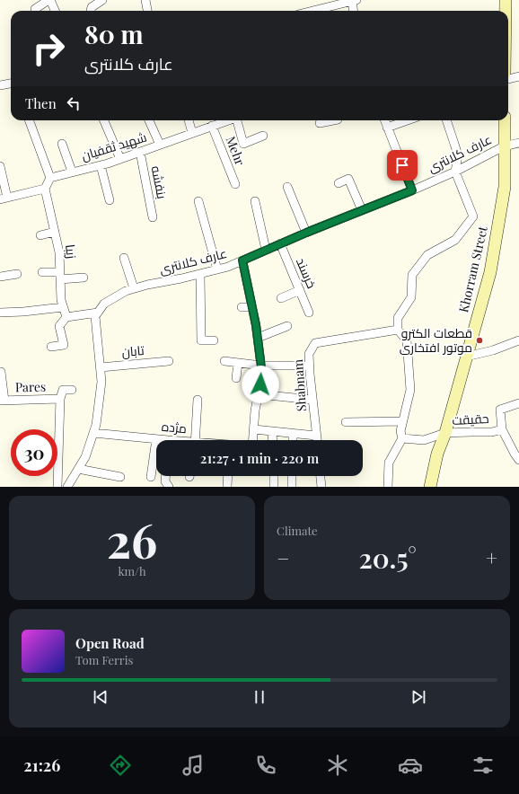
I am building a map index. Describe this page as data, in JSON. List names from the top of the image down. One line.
{"streets":{"main road":["Khorram Street"],"street":["شهید ثقفیان","Mehr","عارف کلانتری","بنفشه","زیبا","خرسند","تابان","Shabnam","Pares","حقیقت","مژده"]},"crossings":[["شهید ثقفیان","Mehr"],["شهید ثقفیان","بنفشه"],["عارف کلانتری","Khorram Street"],["عارف کلانتری","خرسند"],["Khorram Street","حقیقت"]],"places":["قطعات الکترو موتور افتخاری"],"page":{"turn":["80 m","عارف کلانتری"],"then":"Then","limit":"30","trip":"21:27 · 1 min · 220 m","tile":[["26","km/h"],"Climate"],"heat":["−","20.5°","+"],"song":["Open Road","Tom Ferris"],"tabs":"21:26"}}
